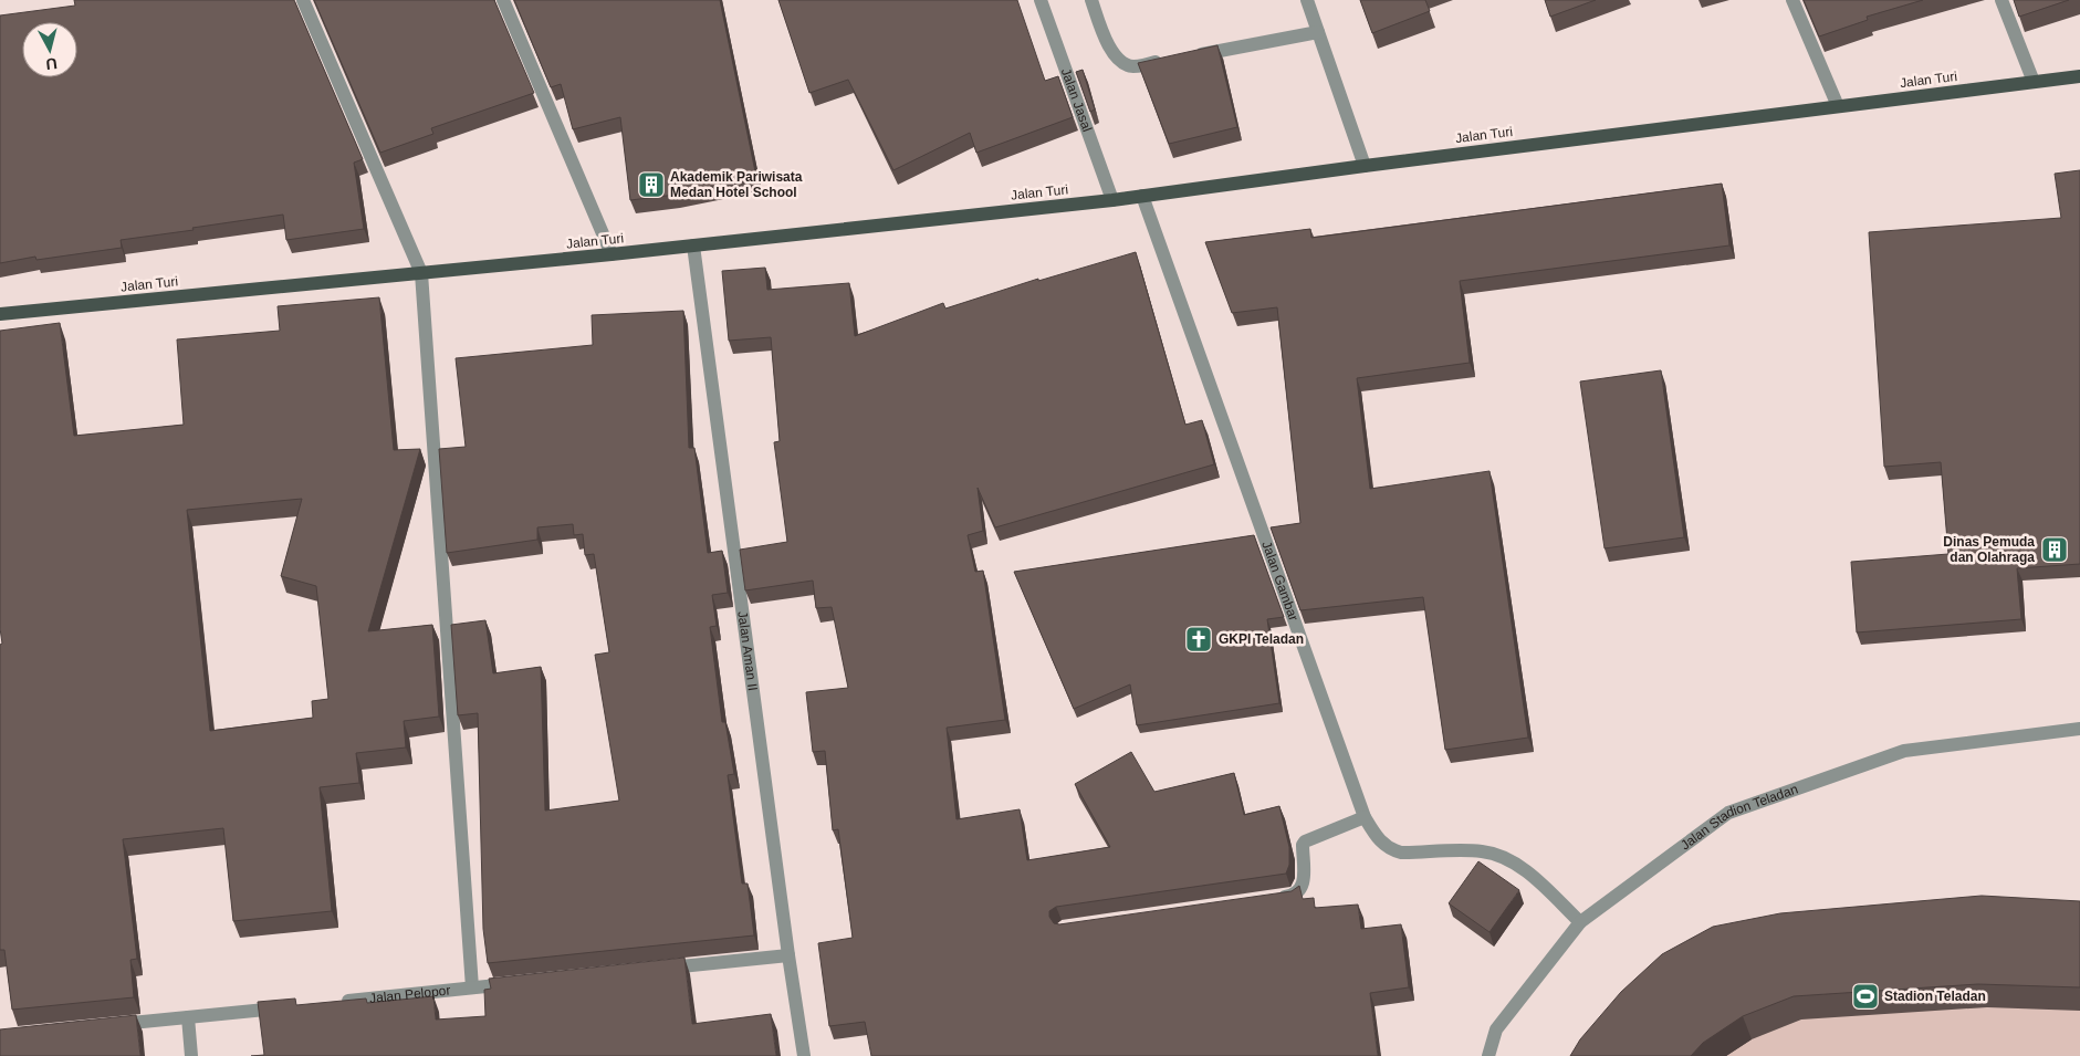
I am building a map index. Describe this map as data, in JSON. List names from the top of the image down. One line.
{"streets":{"main road":["Jalan Turi"],"street":["Jalan Jasal","Jalan Gambar","Jalan Aman II","Jalan Stadion Teladan","Jalan Pelopor"]},"crossings":[["Jalan Turi","Jalan Jasal"],["Jalan Turi","Jalan Gambar"],["Jalan Turi","Jalan Aman II"],["Jalan Gambar","Jalan Stadion Teladan"]],"places":{"building":["Akademik Pariwisata Medan Hotel School","Dinas Pemuda dan Olahraga"],"church":["GKPI Teladan"],"sports":["Stadion Teladan"]},"north":"bottom"}
